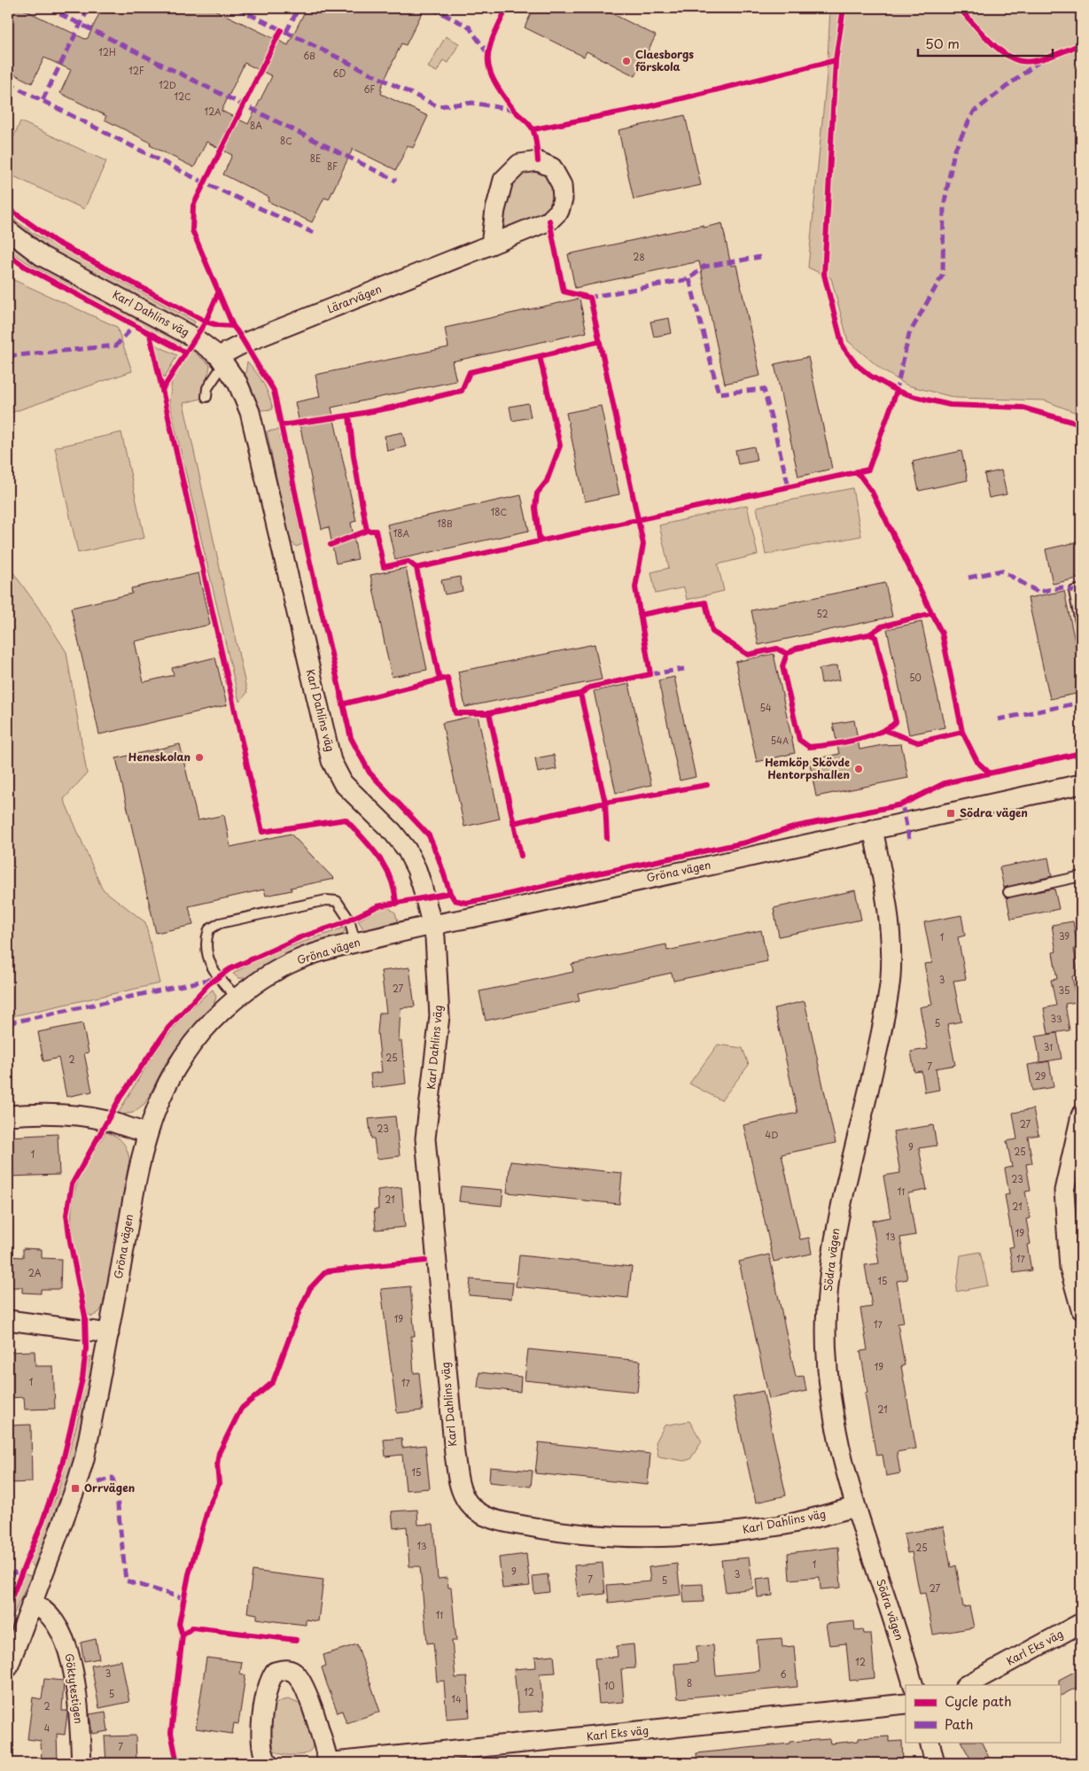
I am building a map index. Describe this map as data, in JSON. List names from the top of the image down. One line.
{"streets":{"street":["Lärarvägen","Karl Dahlins väg","Gröna vägen","Södra vägen","Karl Eks väg","Göktytestigen"]},"crossings":[["Lärarvägen","Karl Dahlins väg"],["Karl Dahlins väg","Gröna vägen"],["Karl Dahlins väg","Södra vägen"],["Gröna vägen","Södra vägen"],["Gröna vägen","Göktytestigen"]],"places":{"other":["Claesborgs förskola","Heneskolan","Hemköp Skövde Hentorpshallen"],"transit":["Södra vägen","Orrvägen"]},"house_numbers":["12H","6B","12F","6D","12D","6F","12C","12A","8A","8C","8E","8F","28","18C","18B","18A","52","50","54","54A","39","1","3","27","35","33","5","31","25","2","7","29","27","23","4D","9","25","1","23","11","21","21","19","13","17","2A","15","19","17","19","1","17","21","15","13","25","1","9","3","7","5","27","11","12","3","6","8","10","12","5","14","2","4","7"],"legend":["Cycle path","Path"],"scale_bar":"50 m"}
